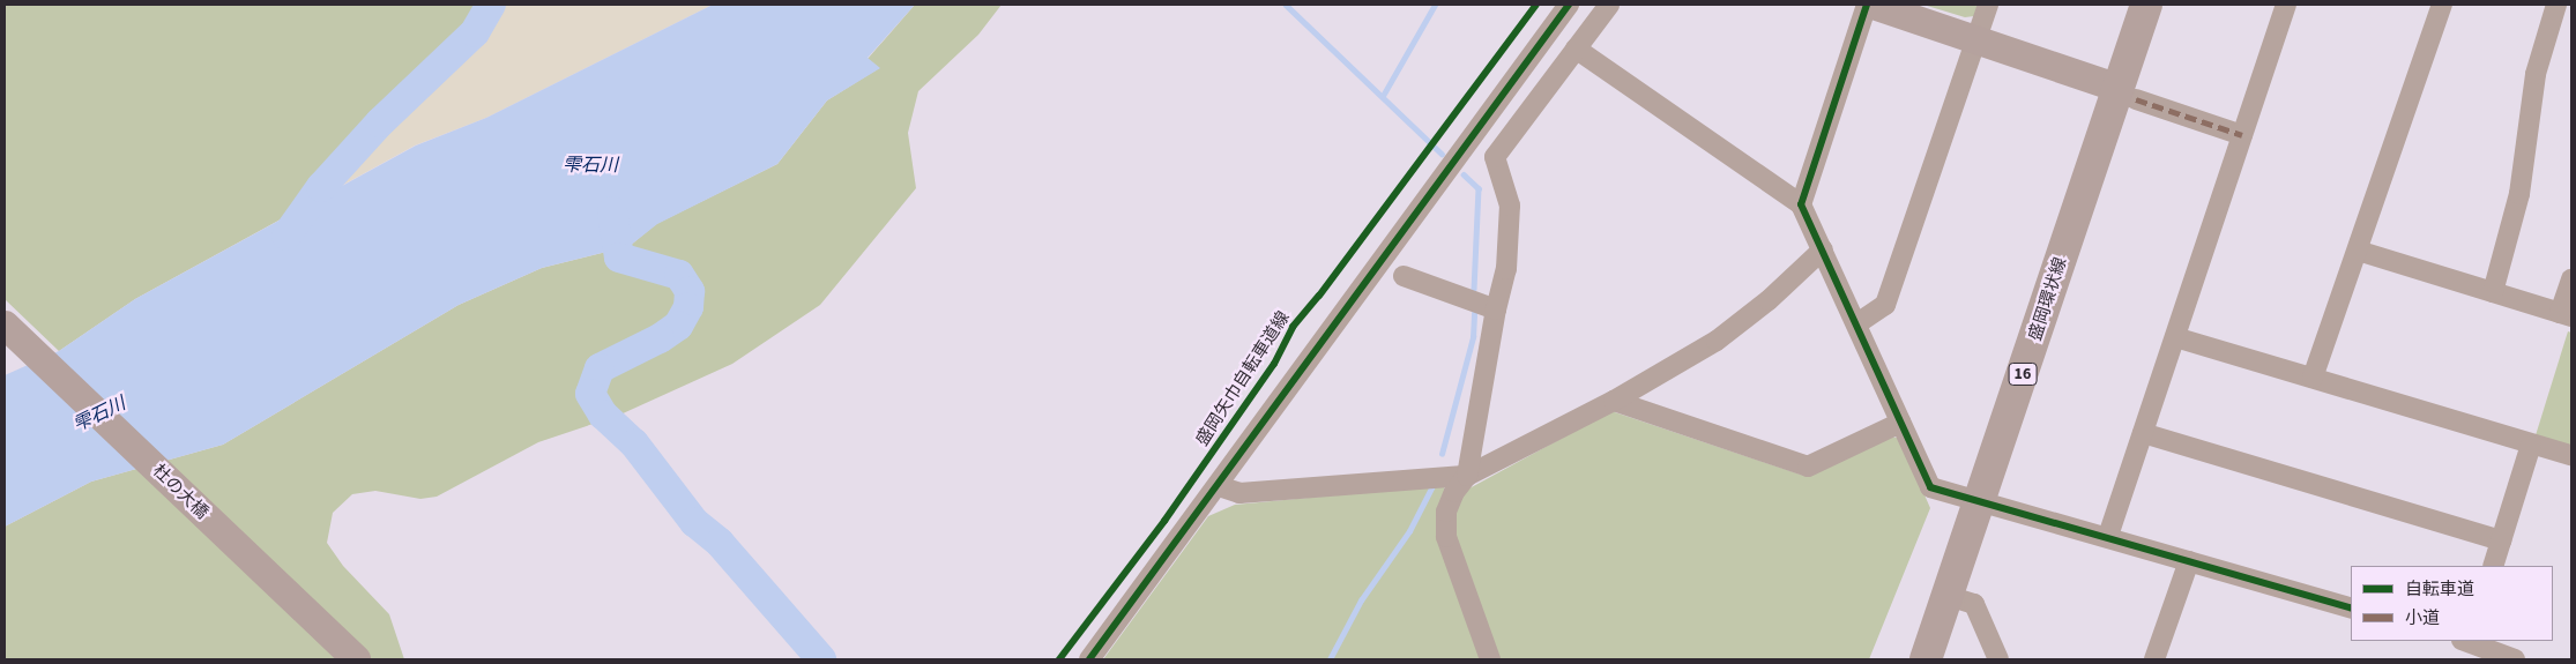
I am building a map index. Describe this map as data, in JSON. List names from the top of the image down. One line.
{"streets":{"main road":["盛岡環状線","16","杜の大橋"],"cycle path":["盛岡矢巾自転車道線"]},"water":["雫石川"],"legend":["自転車道","小道"]}
